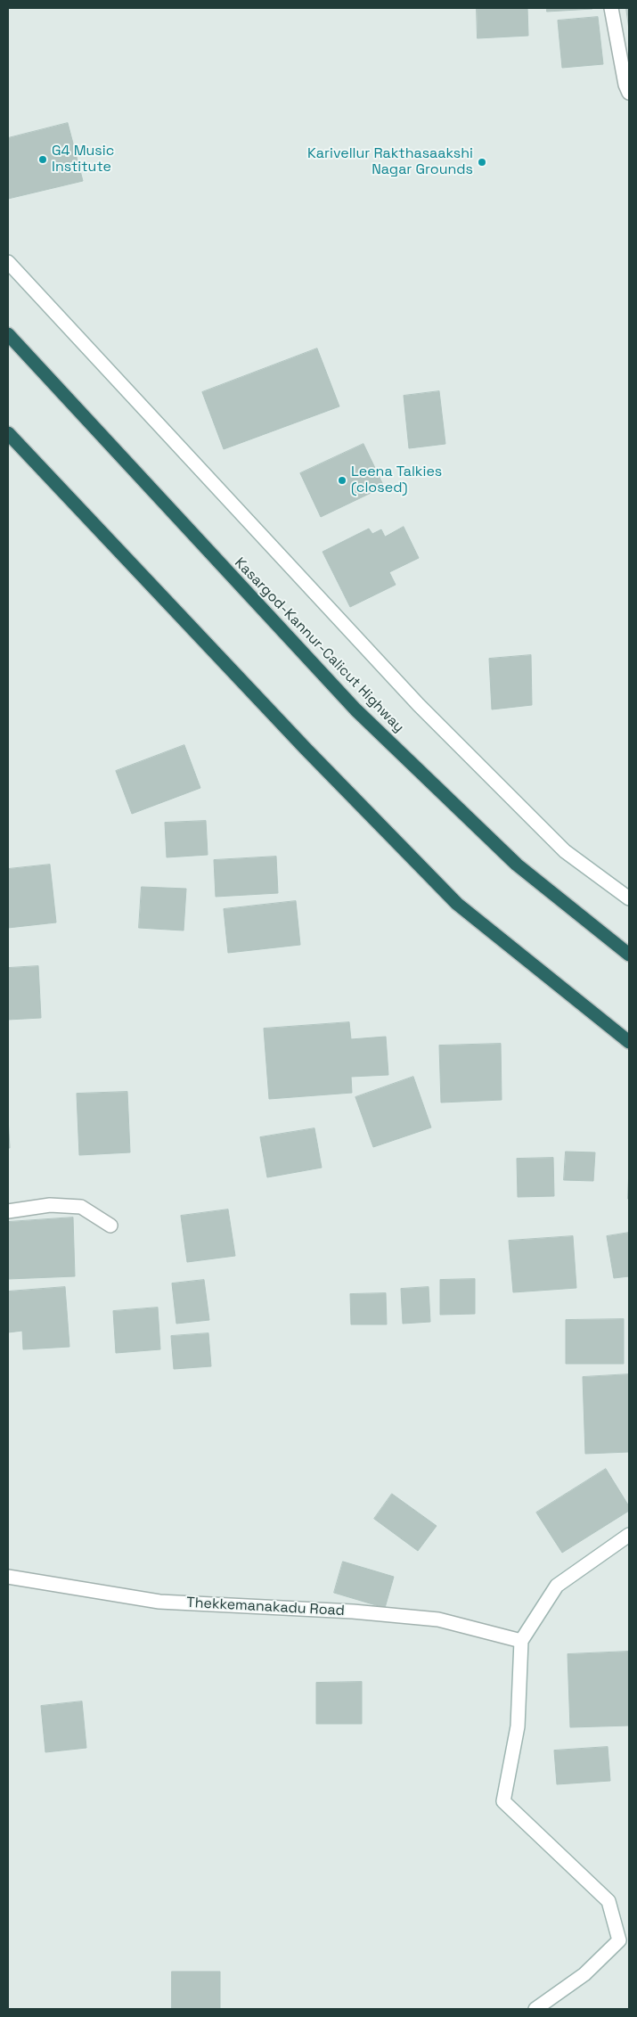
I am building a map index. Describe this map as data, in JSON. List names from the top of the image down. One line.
{"streets":{"highway":["Kasargod-Kannur-Calicut Highway"],"street":["Thekkemanakadu Road"]},"places":["G4 Music Institute","Karivellur Rakthasaakshi Nagar Grounds","Leena Talkies (closed)"]}
